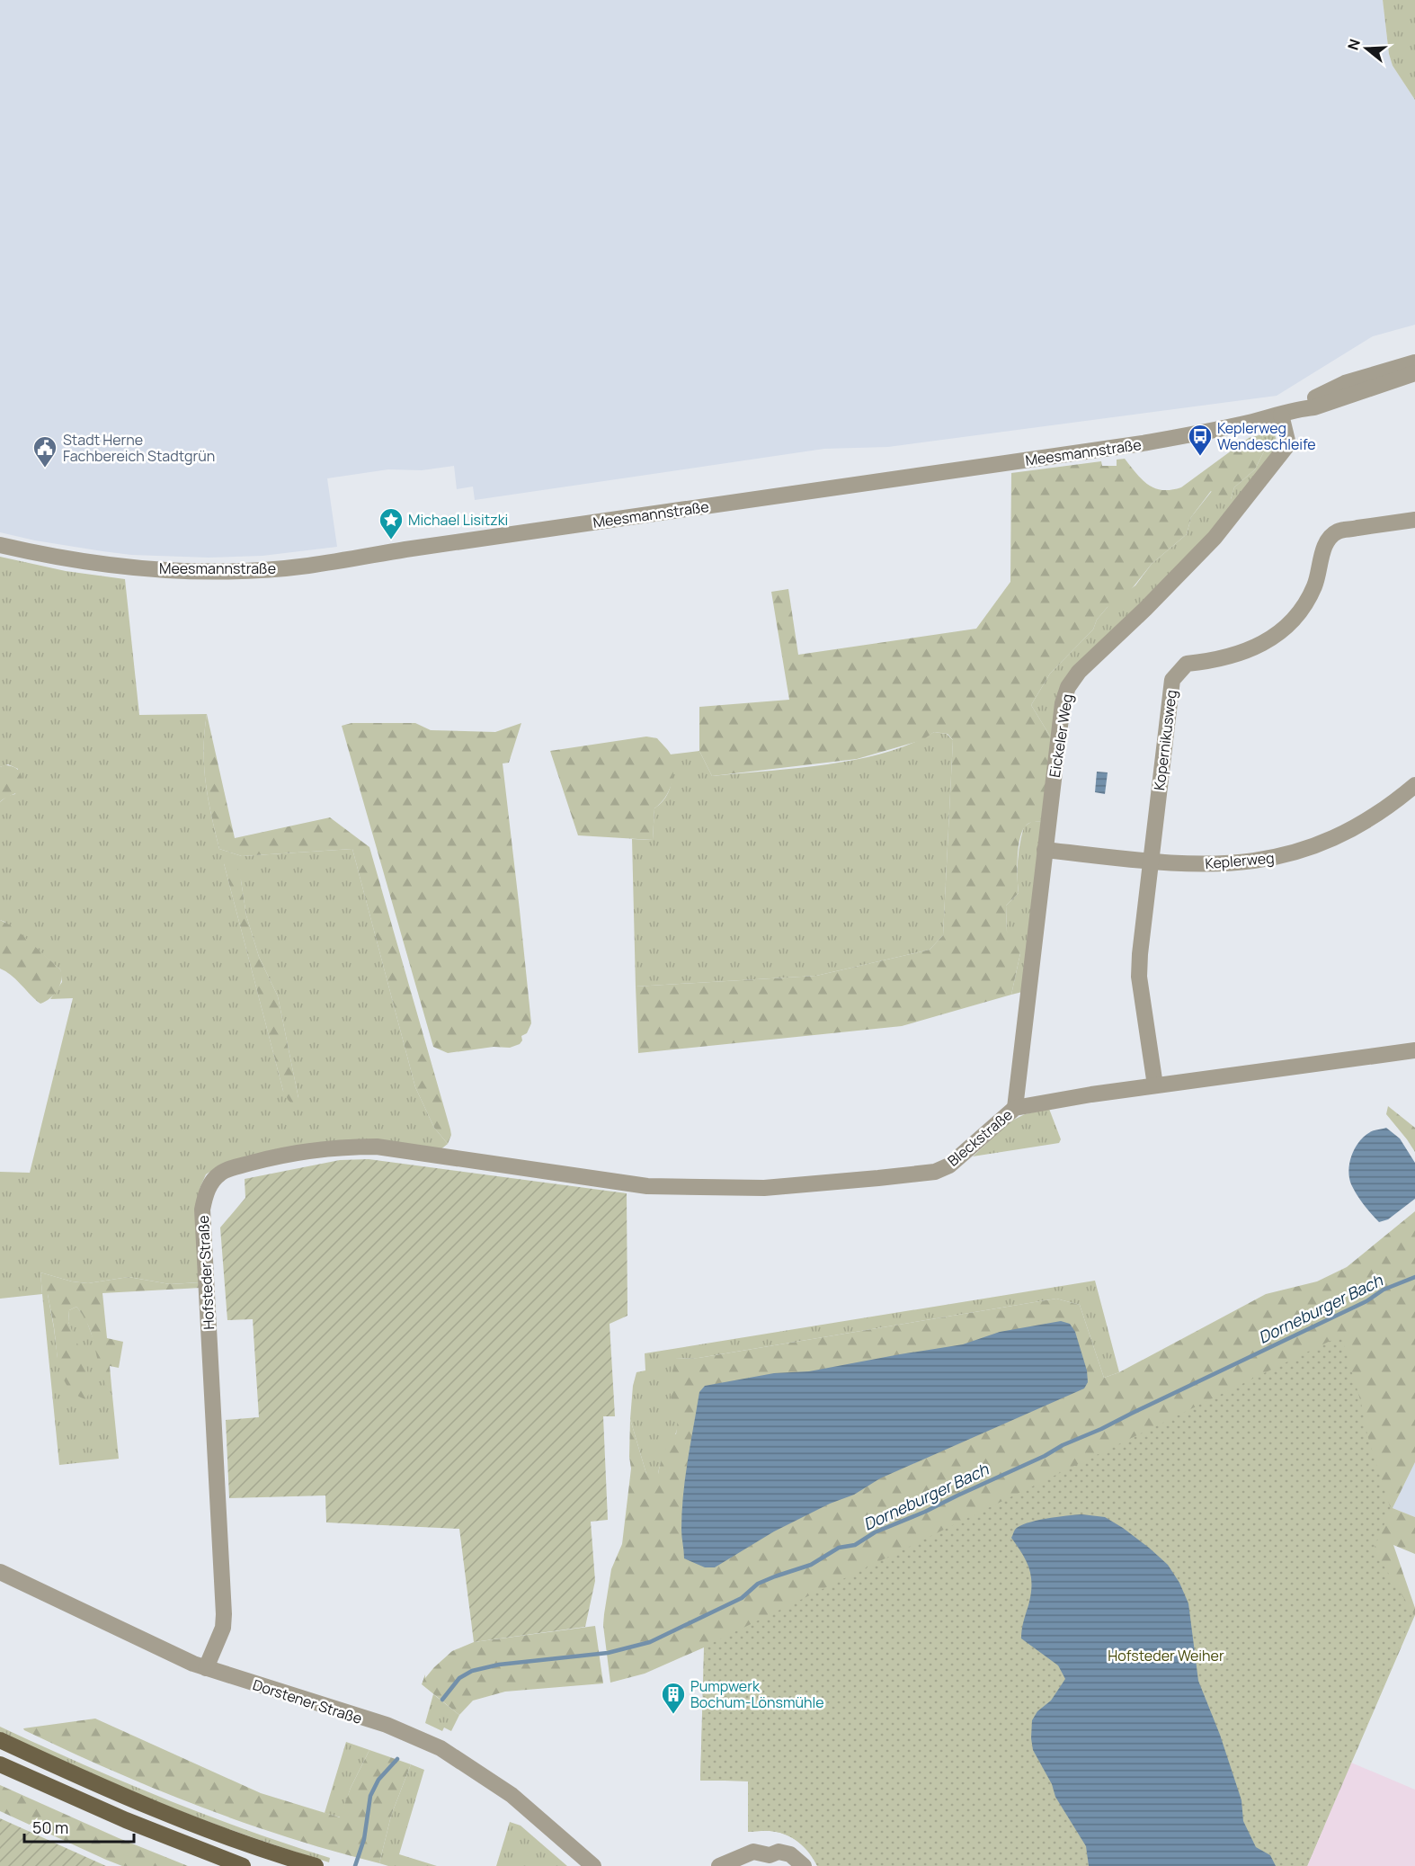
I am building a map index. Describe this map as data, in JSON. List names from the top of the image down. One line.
{"streets":{"street":["Meesmannstraße","Eickeler Weg","Kopernikusweg","Keplerweg","Bleckstraße","Hofsteder Straße","Dorstener Straße"]},"crossings":[["Meesmannstraße","Eickeler Weg"],["Eickeler Weg","Keplerweg"],["Eickeler Weg","Bleckstraße"],["Kopernikusweg","Keplerweg"],["Kopernikusweg","Bleckstraße"],["Bleckstraße","Hofsteder Straße"],["Hofsteder Straße","Dorstener Straße"]],"water":["Dorneburger Bach"],"parks":["Hofsteder Weiher"],"places":{"bus stop":["Keplerweg Wendeschleife"],"public building":["Stadt Herne Fachbereich Stadtgrün"],"place":["Michael Lisitzki"],"building":["Pumpwerk Bochum-Lönsmühle"]},"scale_bar":"50 m","north":"left"}
